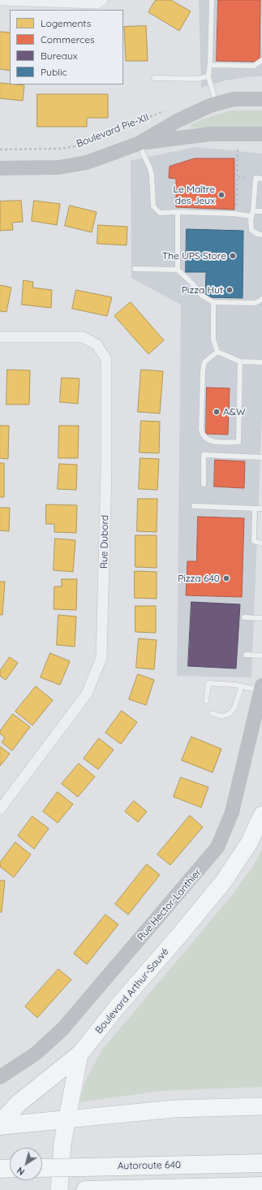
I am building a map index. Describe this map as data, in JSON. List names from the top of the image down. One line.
{"streets":{"highway":["Autoroute 640"],"main road":["Boulevard Arthur-Sauvé"],"street":["Boulevard Pie-XII","Rue Dubord","Rue Hector-Lanthier"]},"places":["Le Maître des Jeux","The UPS Store","Pizza Hut","A&W","Pizza 640"],"legend":["Logements","Commerces","Bureaux","Public"],"north":"bottom left"}
